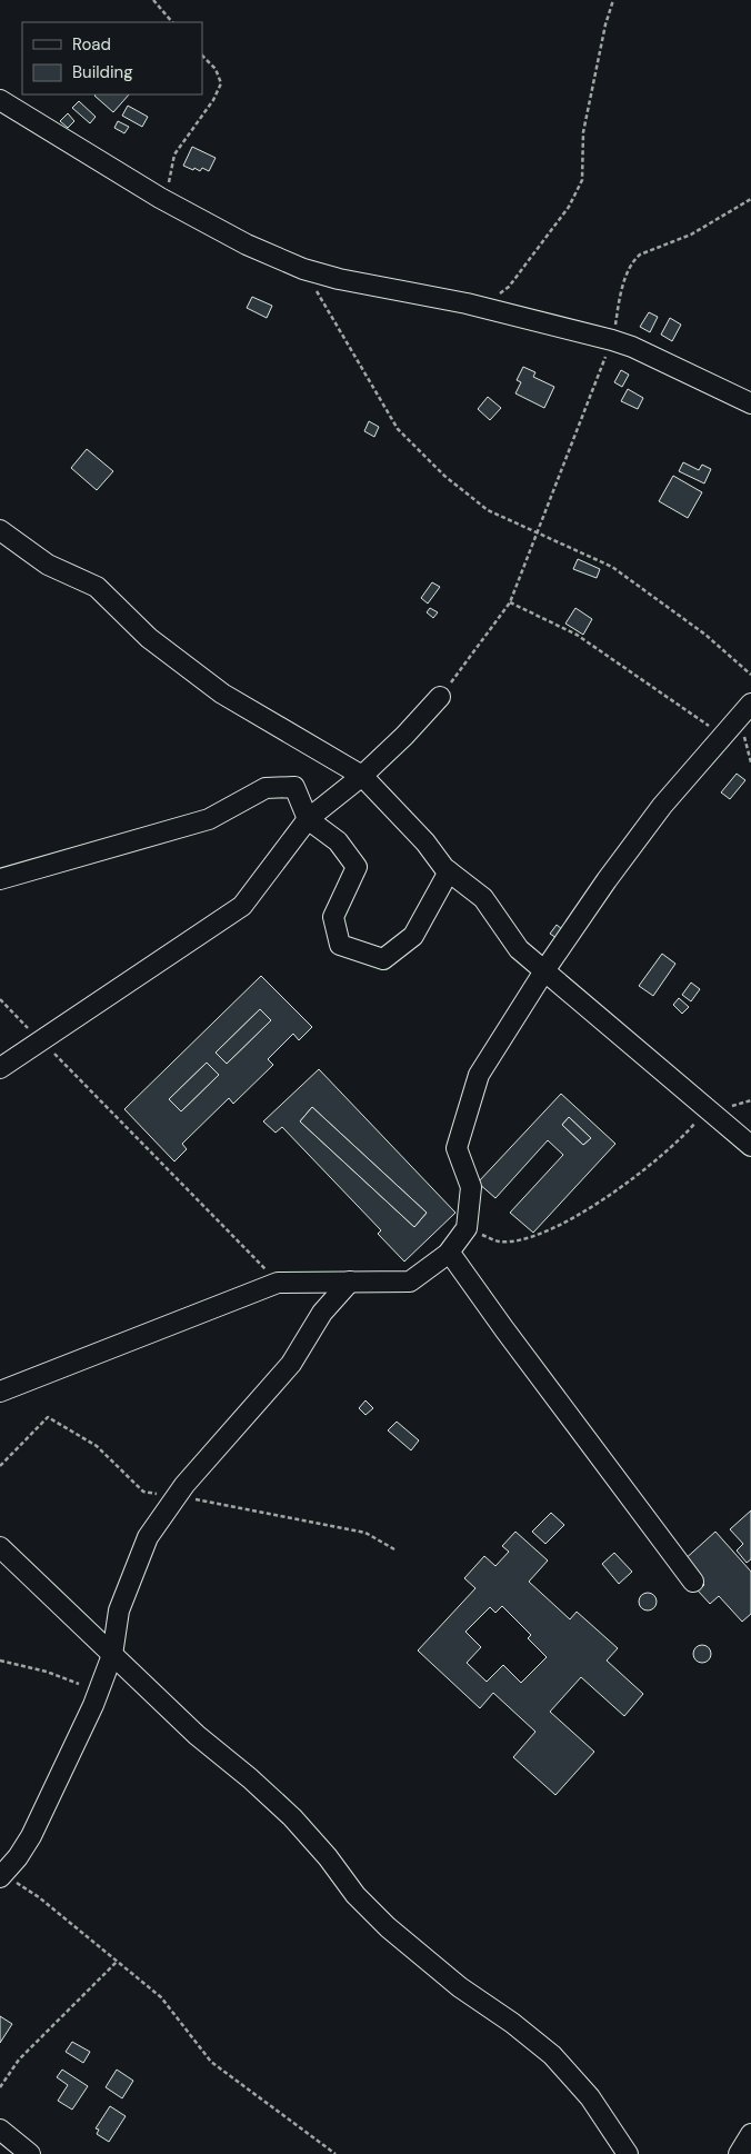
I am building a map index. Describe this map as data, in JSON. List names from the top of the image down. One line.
{"legend":["Road","Building"]}
